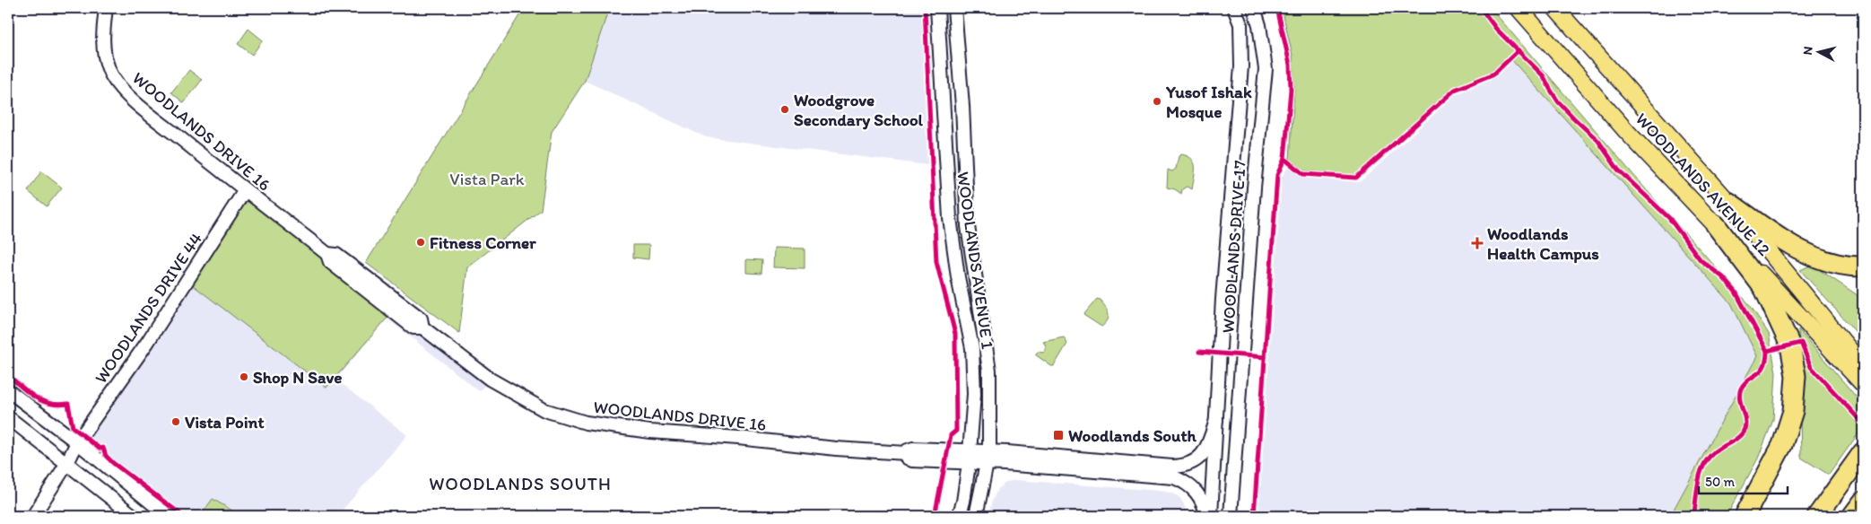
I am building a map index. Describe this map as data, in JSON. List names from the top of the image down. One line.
{"streets":{"main road":["WOODLANDS AVENUE 12"],"street":["WOODLANDS DRIVE 16","WOODLANDS DRIVE 17","WOODLANDS AVENUE 1","WOODLANDS DRIVE 44"]},"crossings":[["WOODLANDS DRIVE 16","WOODLANDS DRIVE 17"],["WOODLANDS DRIVE 16","WOODLANDS AVENUE 1"],["WOODLANDS DRIVE 16","WOODLANDS DRIVE 44"]],"districts":["WOODLANDS SOUTH"],"parks":["Vista Park"],"places":{"other":["Yusof Ishak Mosque","Woodgrove Secondary School","Fitness Corner","Shop N Save","Vista Point"],"health":["Woodlands Health Campus"],"transit":["Woodlands South"]},"scale_bar":"50 m","north":"left"}
